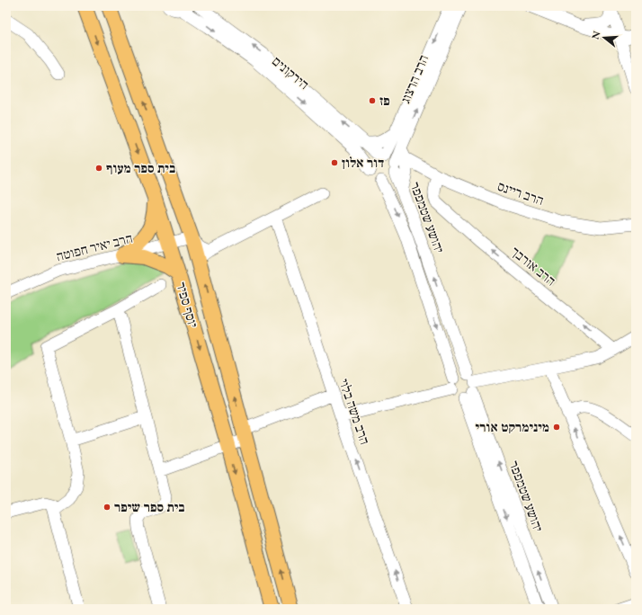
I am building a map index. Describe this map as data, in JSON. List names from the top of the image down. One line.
{"streets":{"main road":["יוסף ספיר"],"street":["הירקונים","הרב הרצוג","הרב ריינס","יהושע שטמפפר","הרב יאיר חפוטה","הרב אורבך","הרב משה בלוי"]},"crossings":[["הירקונים","הרב הרצוג"],["הירקונים","הרב ריינס"],["הירקונים","יהושע שטמפפר"],["הרב הרצוג","הרב ריינס"],["הרב הרצוג","יהושע שטמפפר"],["הרב ריינס","יהושע שטמפפר"],["הרב ריינס","הרב אורבך"],["הרב יאיר חפוטה","יוסף ספיר"]],"one_way":["הרב אורבך","הרב משה בלוי"],"places":["פז","דור אלון","בית ספר מעוף","מינימרקט אורי","בית ספר שיפר"],"north":"left"}
